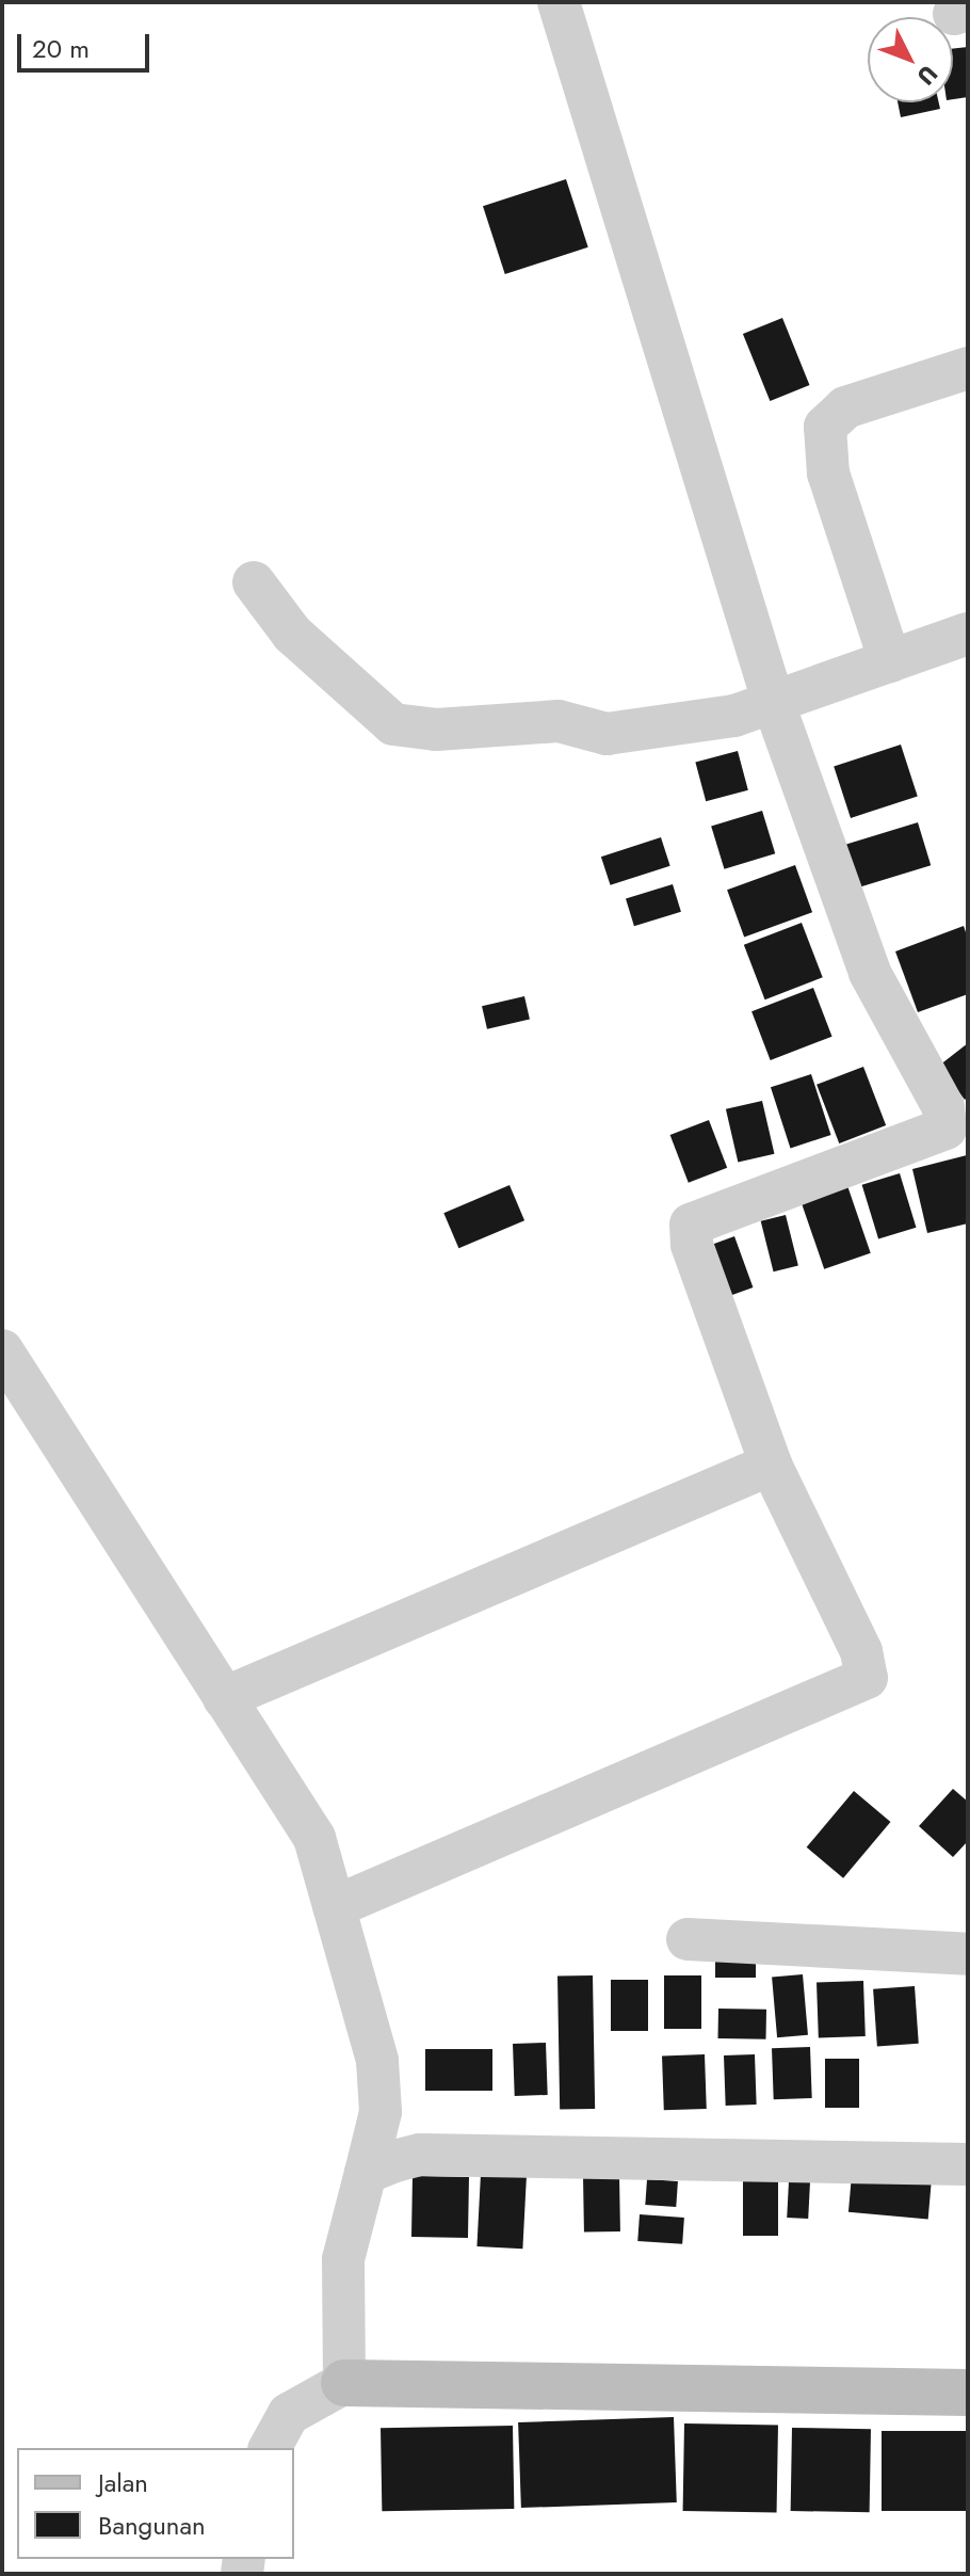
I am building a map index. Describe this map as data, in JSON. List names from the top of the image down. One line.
{"legend":["Jalan","Bangunan"],"scale_bar":"20 m","north":"bottom right"}
